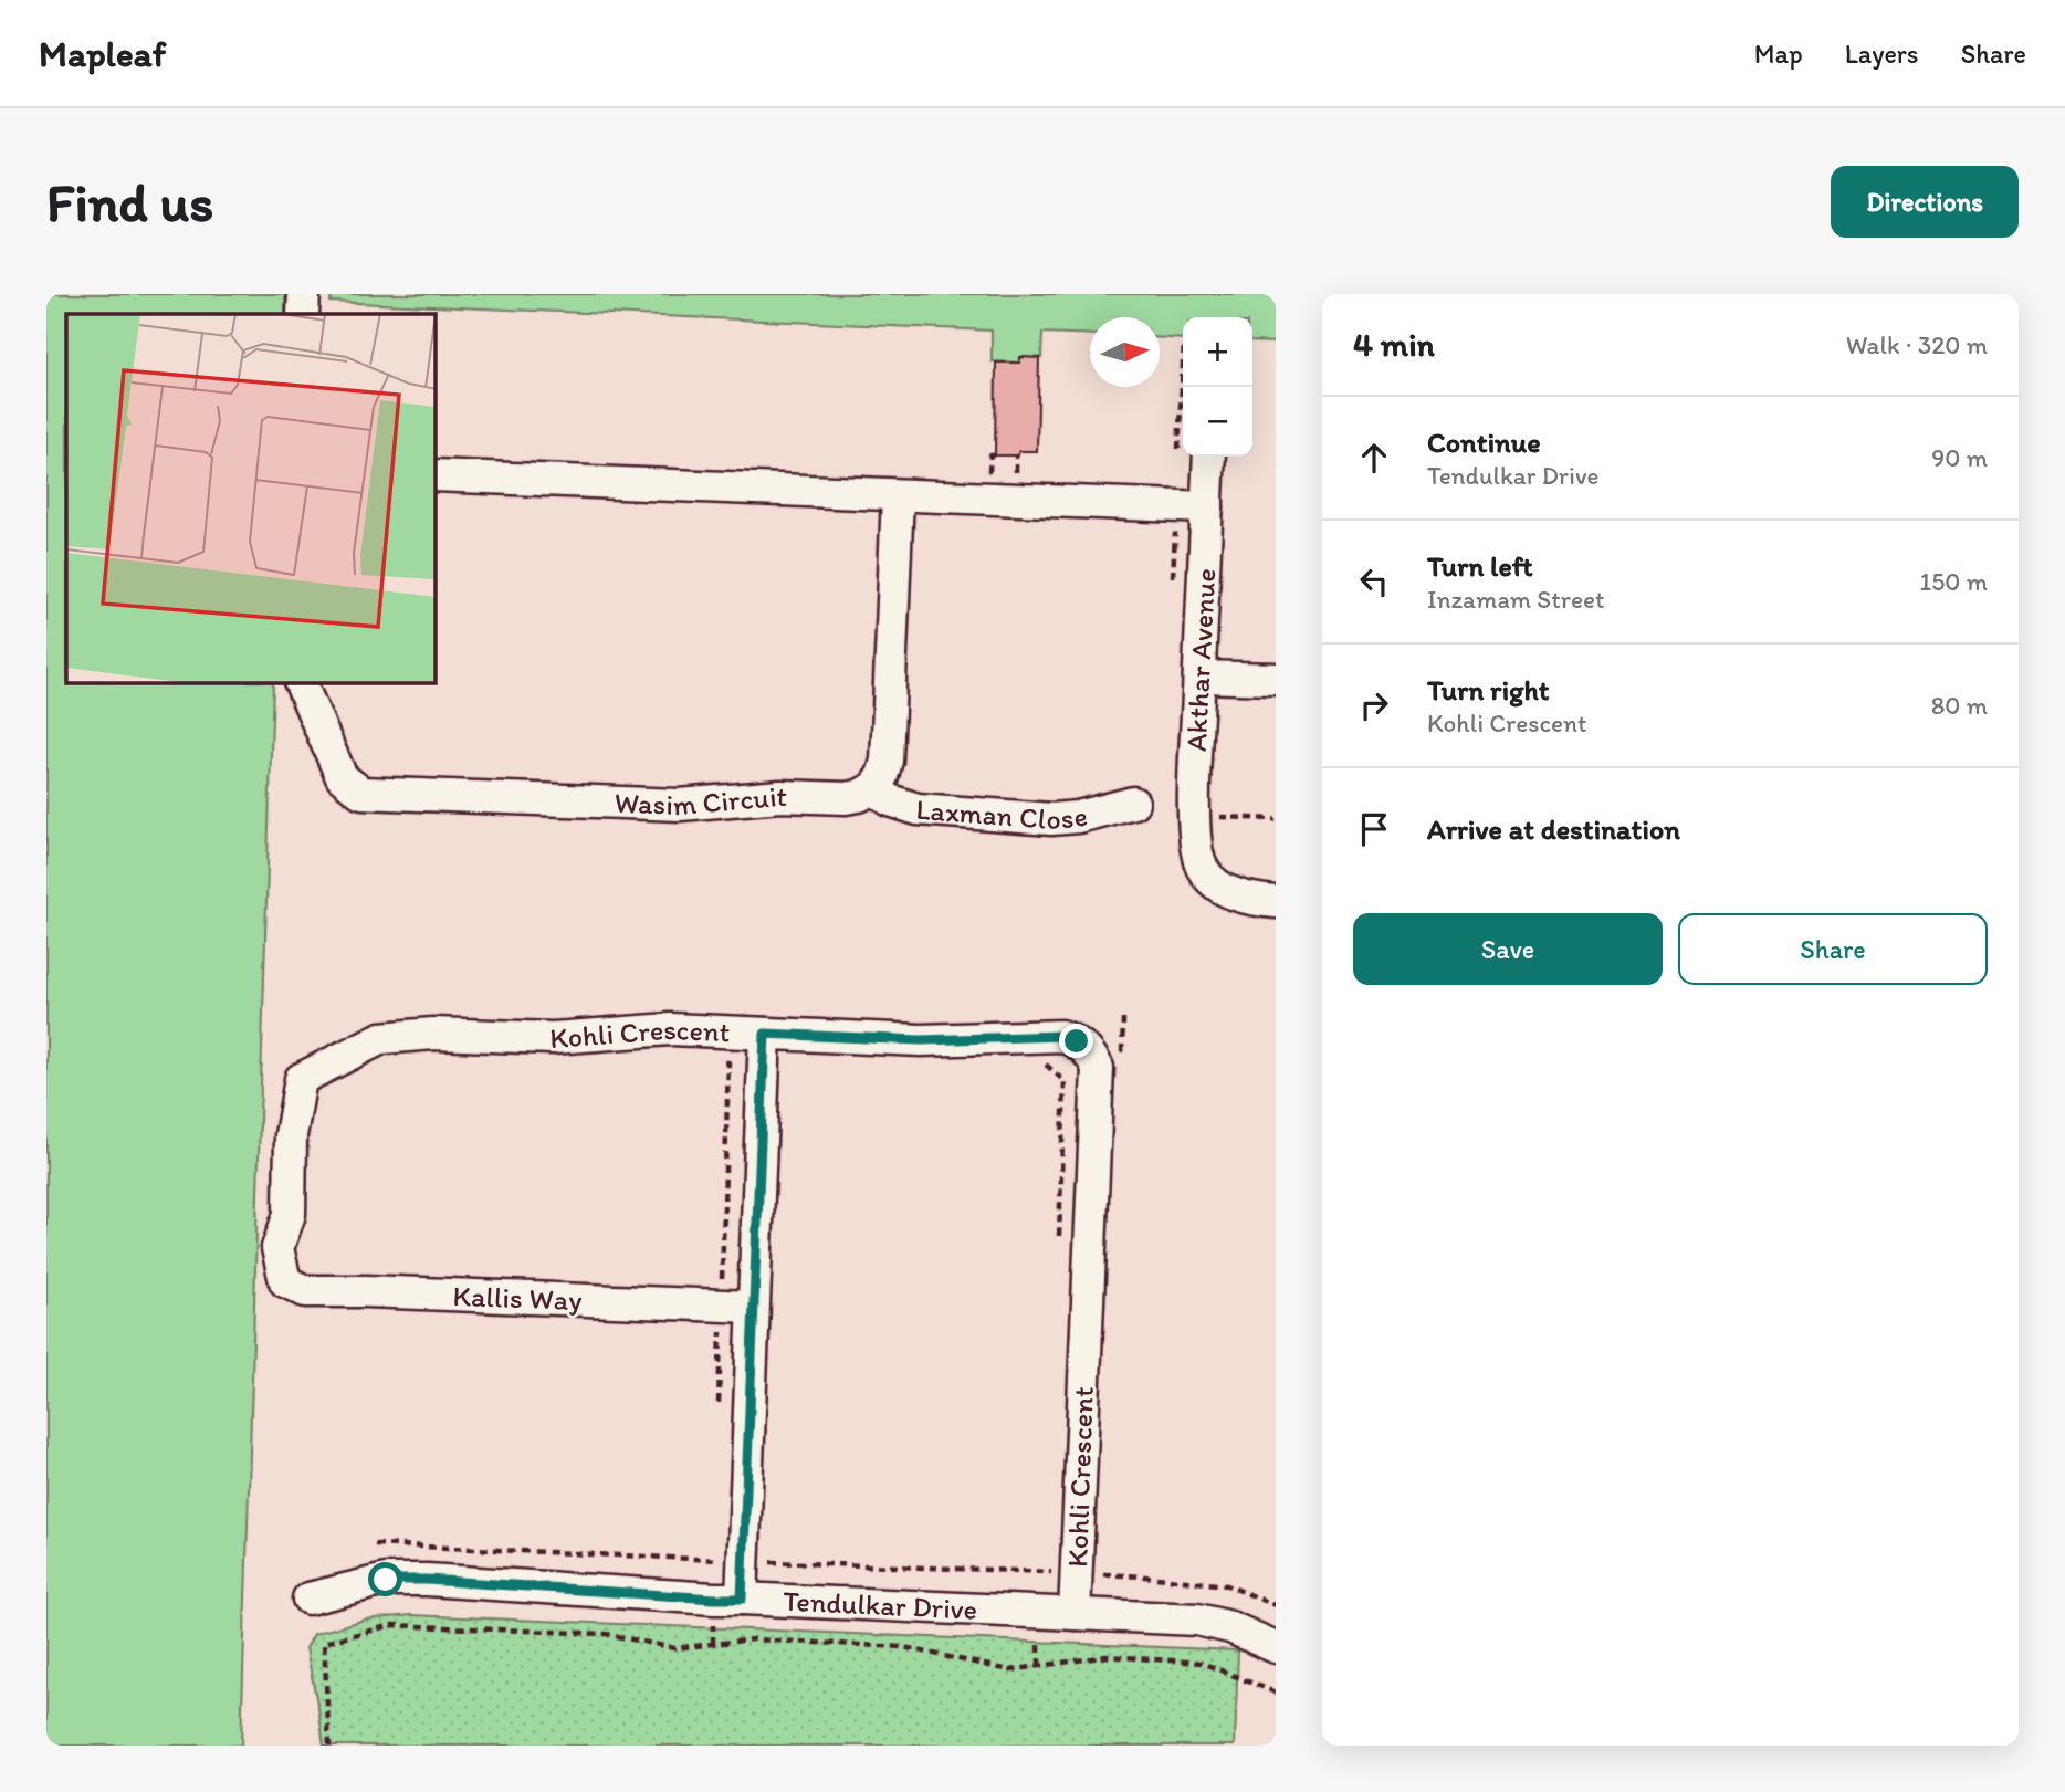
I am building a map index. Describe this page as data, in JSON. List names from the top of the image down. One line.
{"streets":{"street":["Akthar Avenue","Wasim Circuit","Laxman Close","Kohli Crescent","Kallis Way","Tendulkar Drive"]},"crossings":[["Wasim Circuit","Laxman Close"],["Kohli Crescent","Kallis Way"],["Kohli Crescent","Tendulkar Drive"]],"north":"right","page":{"header":"Mapleaf","nav":["Map","Layers","Share"],"buttons":["Directions",["Save","Share"]],"title":"Find us","heading":["4 min","Walk · 320 m"],"map_buttons":["+","−"],"list":[["Continue","Tendulkar Drive","90 m"],["Turn left","Inzamam Street","150 m"],["Turn right","Kohli Crescent","80 m"],"Arrive at destination"]}}
